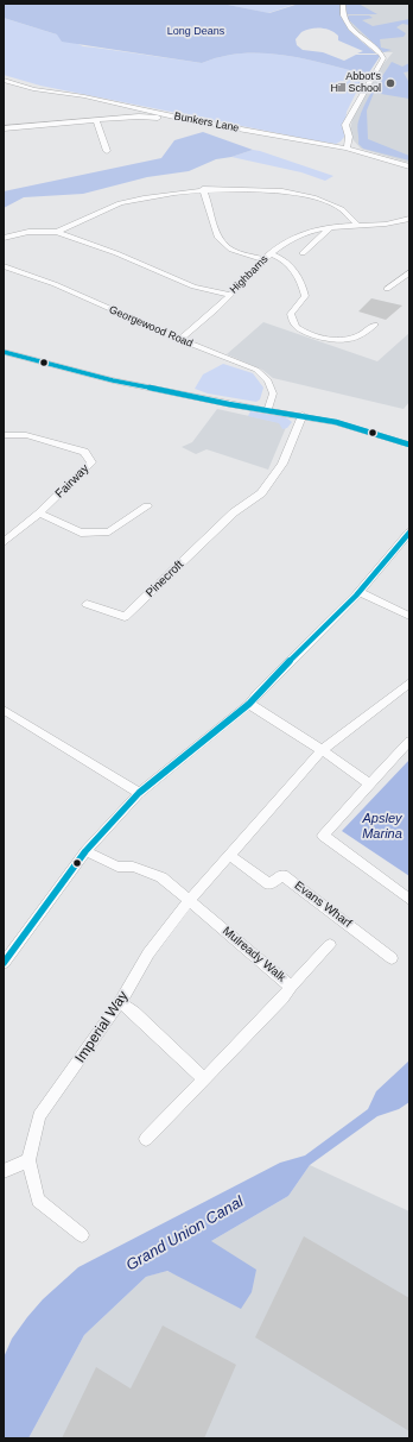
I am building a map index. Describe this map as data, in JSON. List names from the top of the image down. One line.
{"streets":{"street":["Bunkers Lane","Highbarns","Georgewood Road","Fairway","Pinecroft","Evans Wharf","Mulready Walk","Imperial Way"]},"crossings":[["Highbarns","Georgewood Road"],["Mulready Walk","Imperial Way"]],"water":["Apsley Marina","Grand Union Canal"],"parks":["Long Deans"],"places":["Abbot's Hill School"]}
